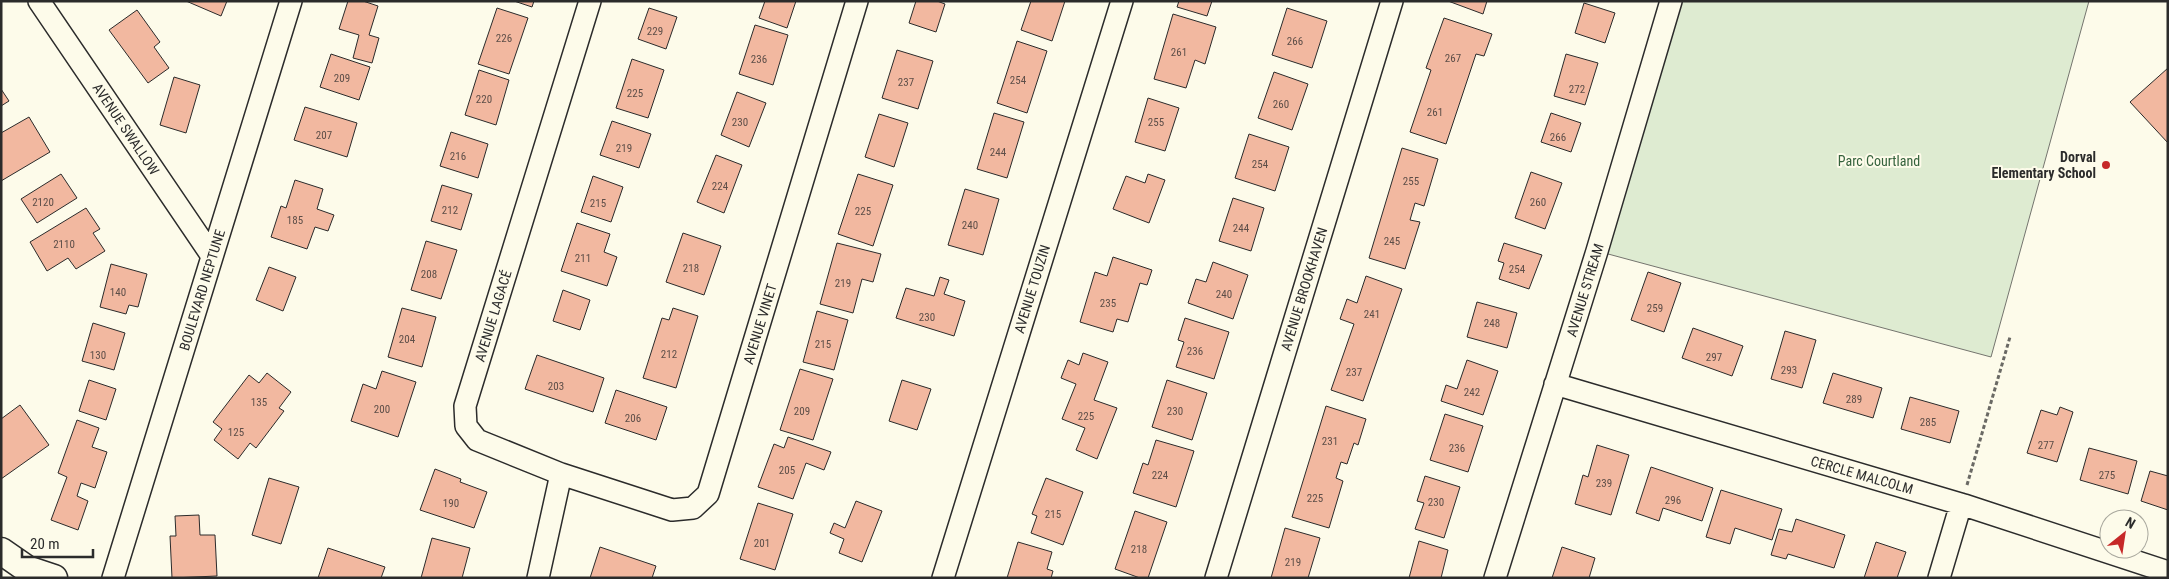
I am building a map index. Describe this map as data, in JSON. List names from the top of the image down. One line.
{"streets":{"street":["AVENUE SWALLOW","AVENUE TOUZIN","AVENUE BROOKHAVEN","BOULEVARD NEPTUNE","AVENUE STREAM","AVENUE LAGACÉ","AVENUE VINET","CERCLE MALCOLM"]},"crossings":[["AVENUE SWALLOW","BOULEVARD NEPTUNE"],["AVENUE STREAM","CERCLE MALCOLM"],["AVENUE LAGACÉ","AVENUE VINET"]],"parks":["Parc Courtland"],"places":["Dorval Elementary School"],"house_numbers":["229","226","266","261","267","236","209","254","237","272","225","220","260","261","230","255","207","266","219","244","216","254","255","224","2120","260","215","212","225","185","240","244","245","2110","211","218","254","208","219","140","240","235","259","241","230","248","204","215","236","212","130","297","293","237","203","242","289","135","200","209","230","225","206","285","125","231","277","236","205","224","275","239","225","296","230","190","215","201","218","219"],"scale_bar":"20 m","north":"top right"}
